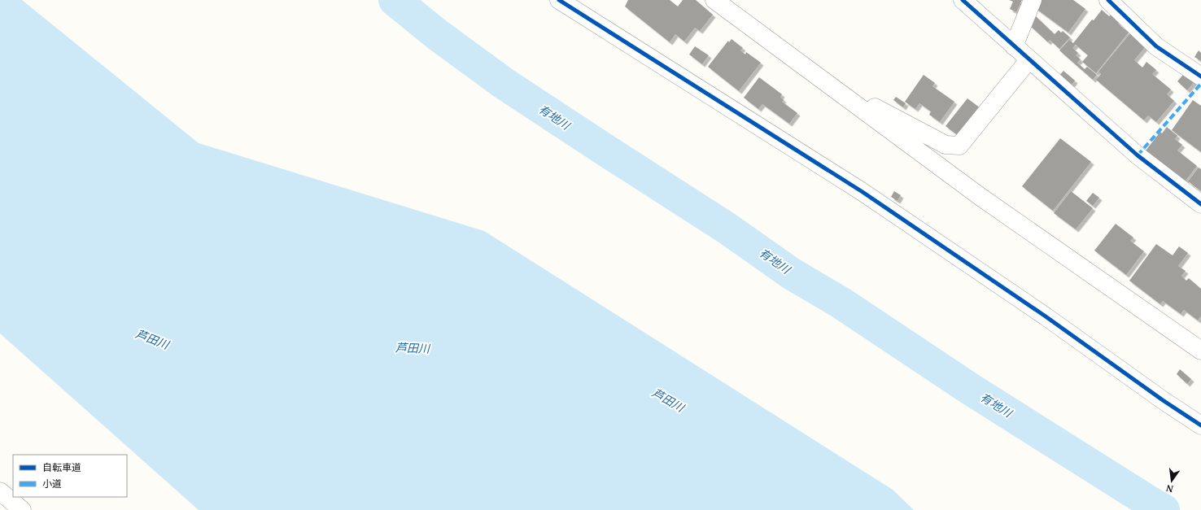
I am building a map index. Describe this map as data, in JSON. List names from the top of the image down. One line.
{"water":["有地川","芦田川"],"legend":["自転車道","小道"],"north":"bottom"}
